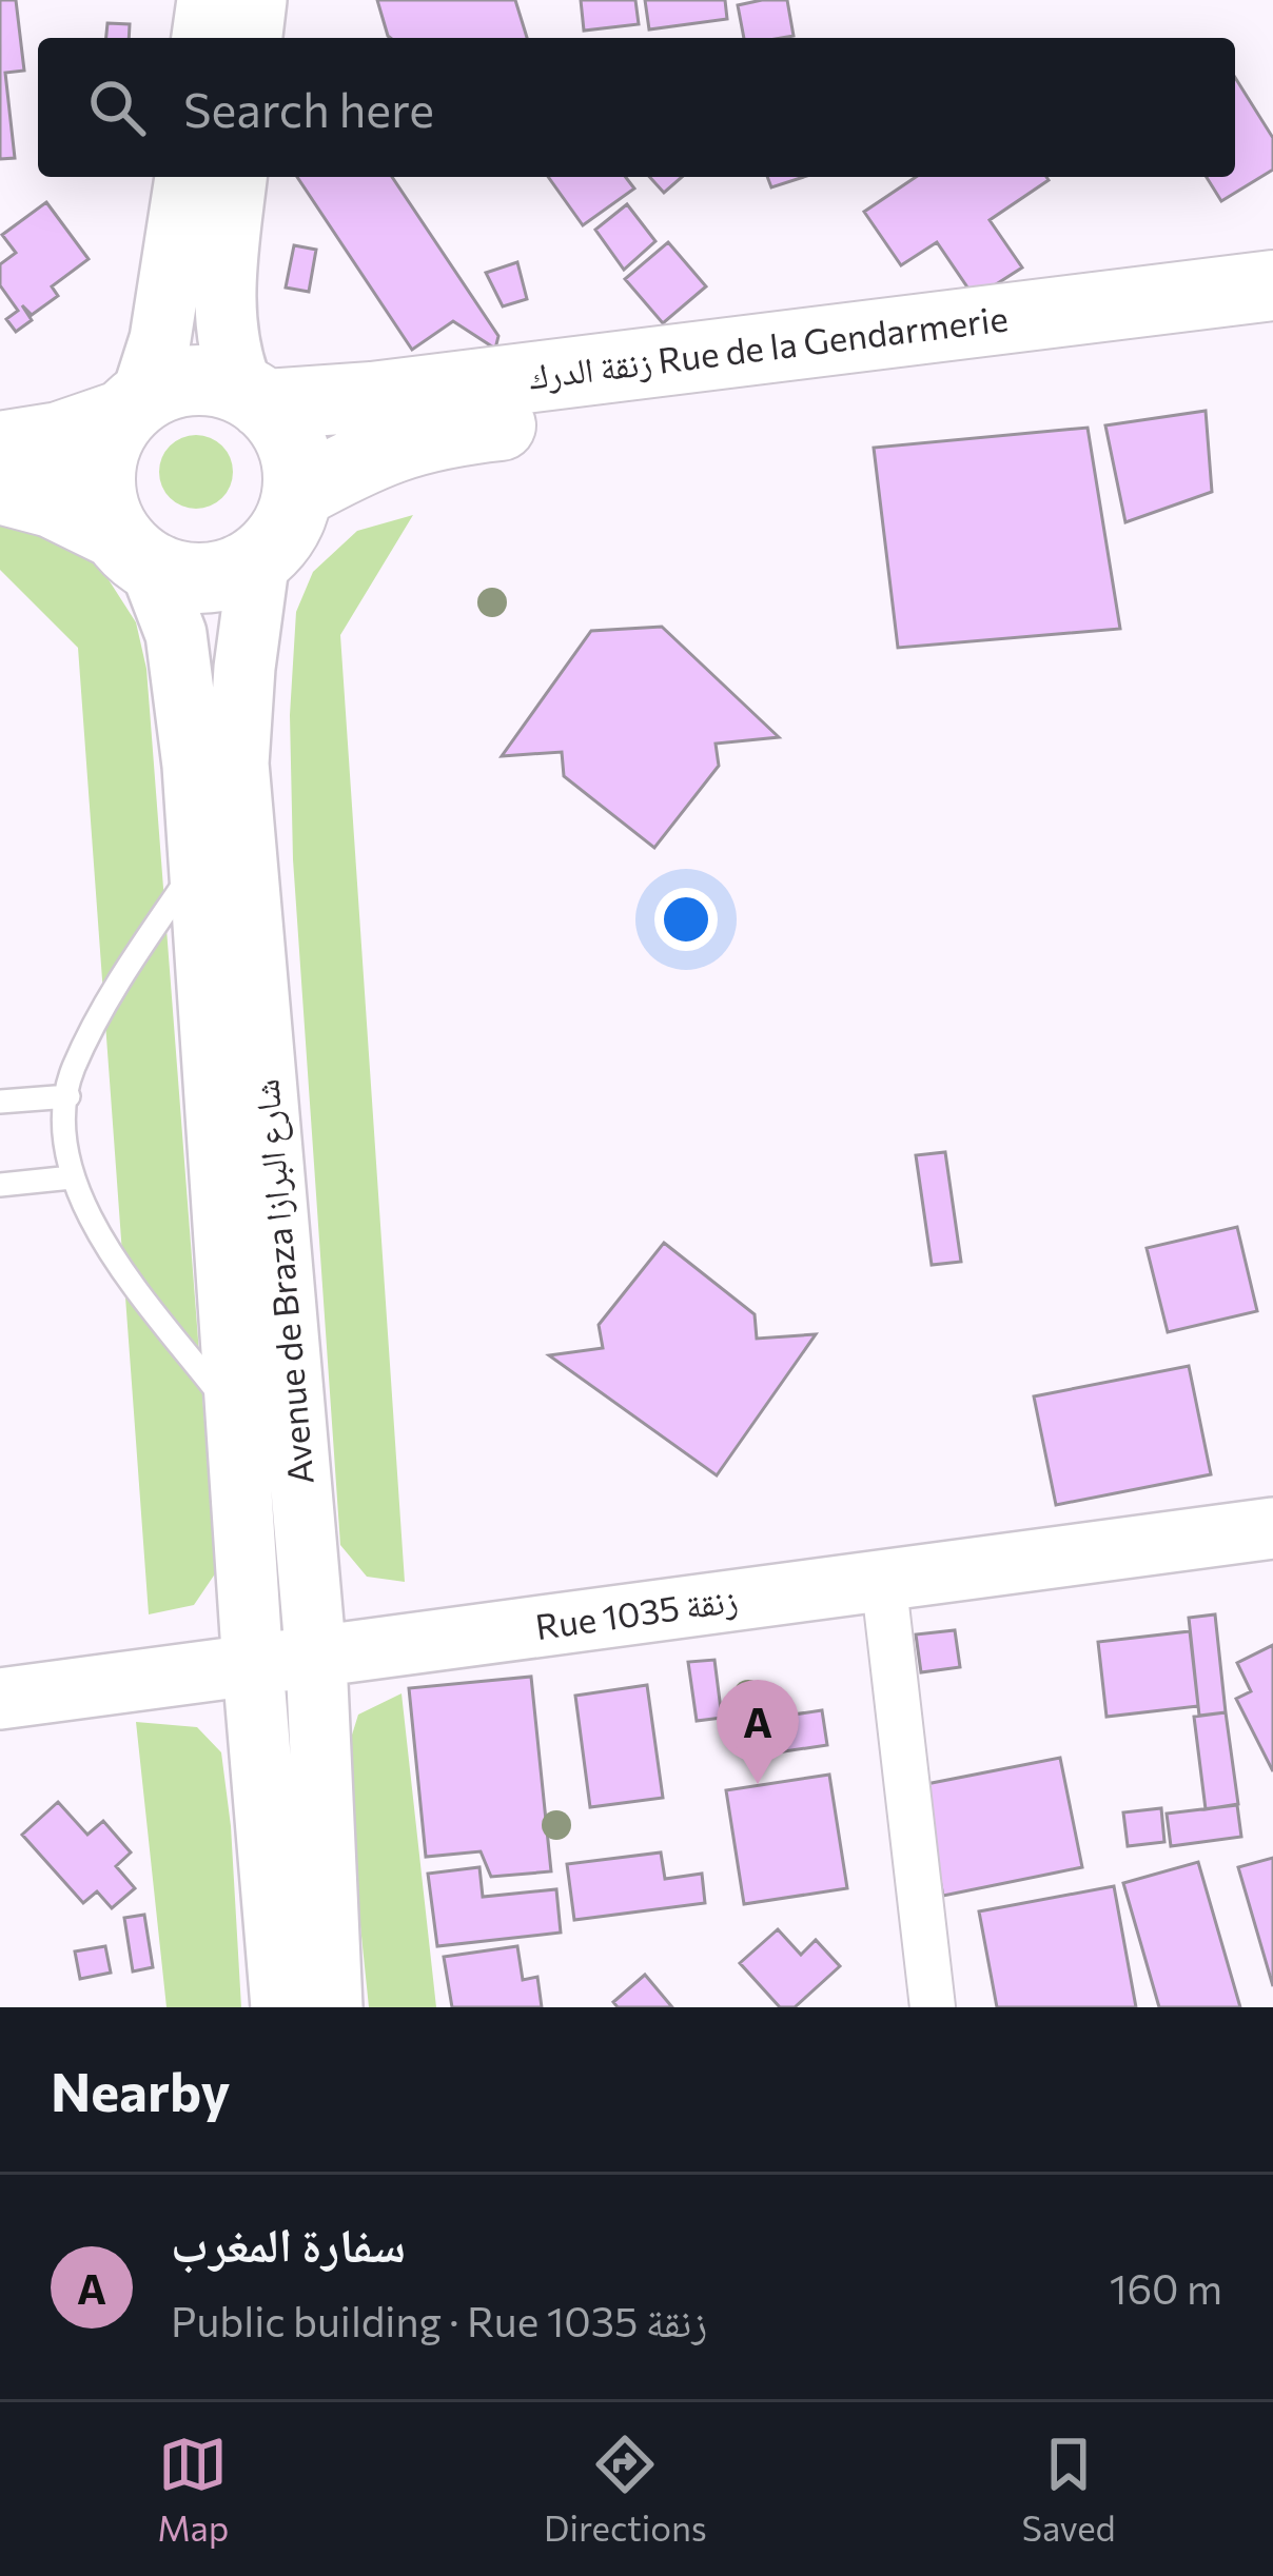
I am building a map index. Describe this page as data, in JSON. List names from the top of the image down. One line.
{"streets":{"main road":["زنقة الدرك Rue de la Gendarmerie","Avenue de Braza شارع البرازا","Rue 1035 زنقة"]},"crossings":[["زنقة الدرك Rue de la Gendarmerie","Avenue de Braza شارع البرازا"],["Avenue de Braza شارع البرازا","Rue 1035 زنقة"]],"page":{"search":"Search here","pins":"A","heading":"Nearby","list":[{"mark":"A","name":"سفارة المغرب","note":"Public building · Rue 1035 زنقة","value":"160 m"}],"nav":["Map","Directions","Saved"]}}
